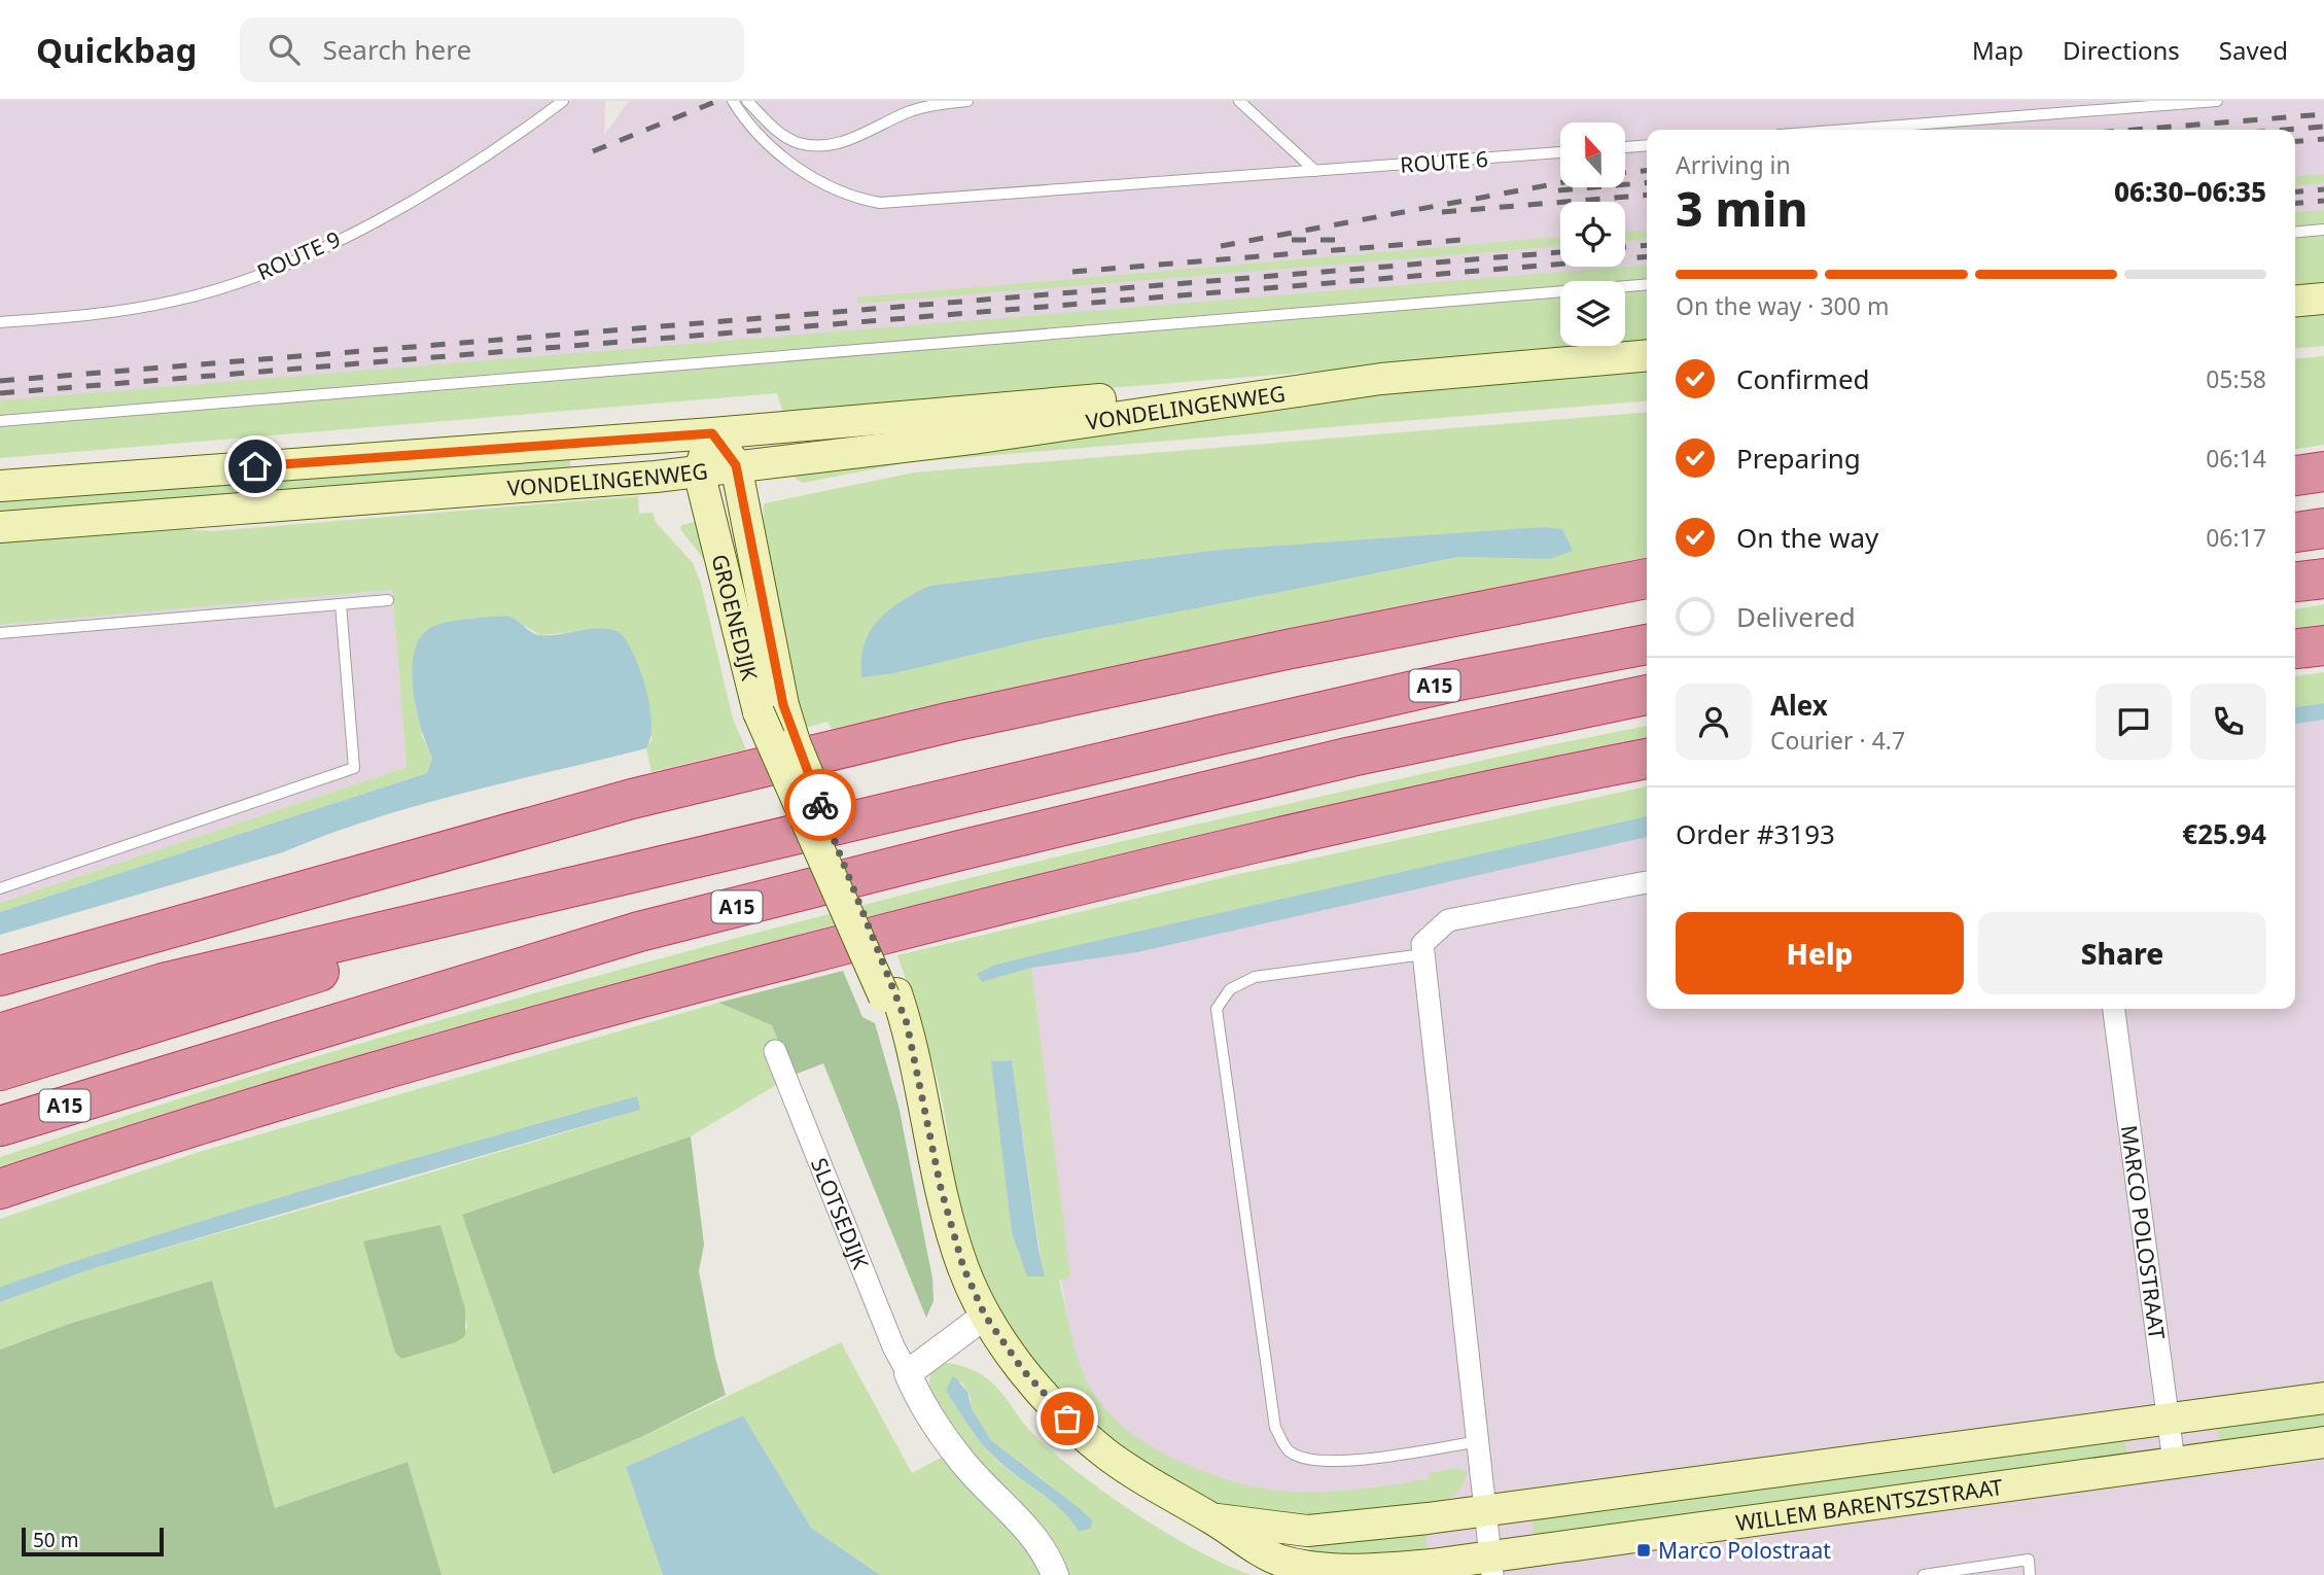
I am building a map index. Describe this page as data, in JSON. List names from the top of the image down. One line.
{"streets":{"highway":["A15"],"main road":["VONDELINGENWEG","GROENEDIJK","WILLEM BARENTSZSTRAAT"],"street":["SLOTSEDIJK","MARCO POLOSTRAAT"],"lane":["ROUTE 6","ROUTE 9"]},"crossings":[["VONDELINGENWEG","GROENEDIJK"],["GROENEDIJK","WILLEM BARENTSZSTRAAT"],["MARCO POLOSTRAAT","WILLEM BARENTSZSTRAAT"]],"places":{"transit":["Marco Polostraat"]},"scale_bar":"50 m","north":"top","page":{"header":"Quickbag","search":"Search here","nav":["Map","Directions","Saved"],"heading":["3 min","Arriving in","06:30–06:35"],"panel":["Alex","Courier · 4.7","Order #3193","€25.94"],"bar":"On the way · 300 m","list":[["Confirmed","05:58"],["Preparing","06:14"],["On the way","06:17"],"Delivered"],"buttons":["Help","Share"],"scale":"50 m"}}
